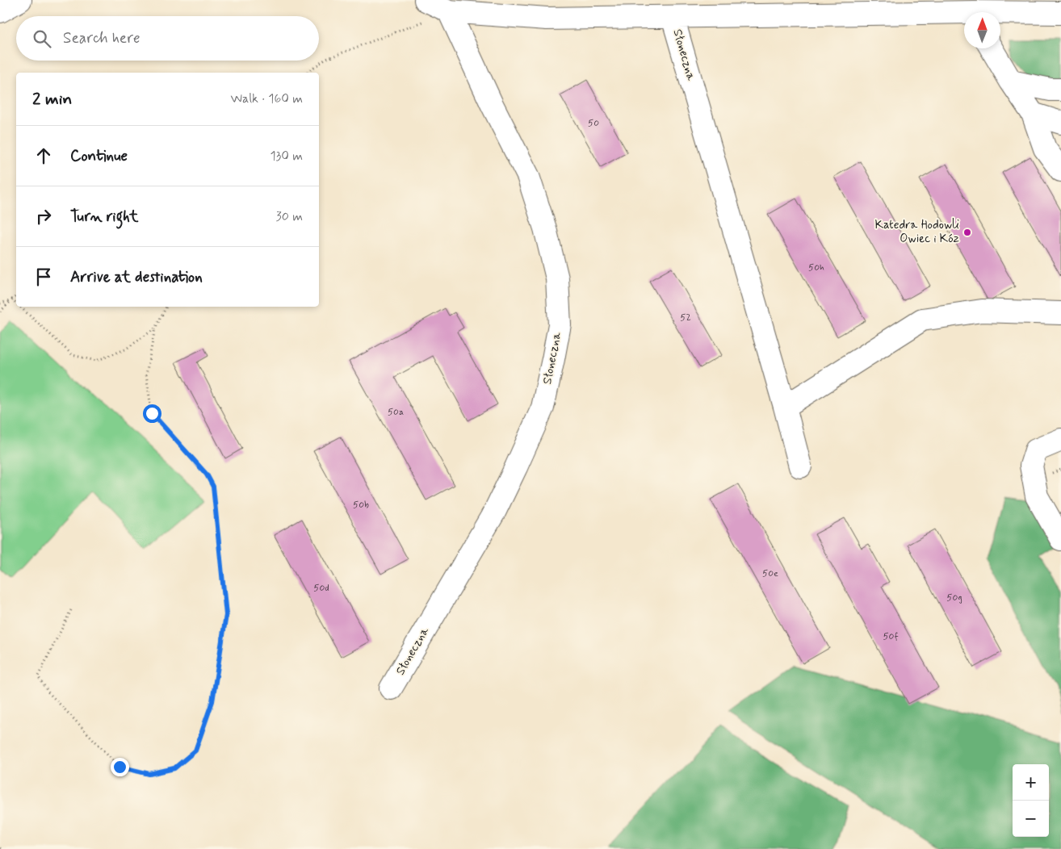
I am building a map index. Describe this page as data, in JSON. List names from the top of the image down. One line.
{"streets":{"street":["Słoneczna"]},"places":["Katedra Hodowli Owiec i Kóz"],"house_numbers":["50","50h","52","50a","50b","50e","50d","50g","50f"],"north":"top","page":{"search":"Search here","heading":["2 min","Walk · 160 m"],"list":[["Continue","130 m"],["Turn right","30 m"],"Arrive at destination"],"map_buttons":["+","−"]}}
